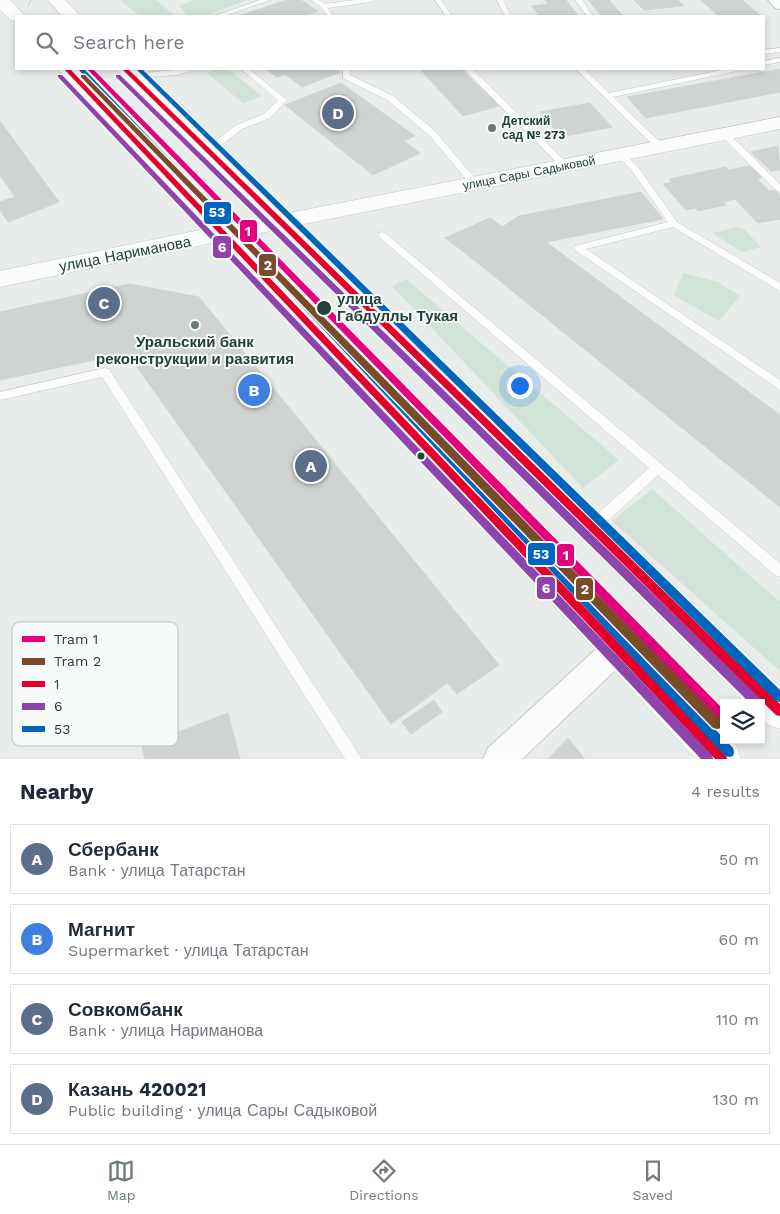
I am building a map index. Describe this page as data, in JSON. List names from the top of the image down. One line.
{"streets":{"main road":["улица Сары Садыковой","улица Нариманова"]},"crossings":[["улица Сары Садыковой","улица Нариманова"]],"places":["Детский сад № 273","улица Габдуллы Тукая","Уральский банк реконструкции и развития"],"lines":["tram line 1","transit line 1","transit line 53","tram line 2","transit line 6"],"legend":["Tram 1","Tram 2","1","6","53"],"page":{"search":"Search here","pins":["D","C","B","A"],"heading":["Nearby","4 results"],"list":[{"mark":"A","name":"Сбербанк","note":"Bank · улица Татарстан","value":"50 m"},{"mark":"B","name":"Магнит","note":"Supermarket · улица Татарстан","value":"60 m"},{"mark":"C","name":"Совкомбанк","note":"Bank · улица Нариманова","value":"110 m"},{"mark":"D","name":"Казань 420021","note":"Public building · улица Сары Садыковой","value":"130 m"}],"nav":["Map","Directions","Saved"]}}
